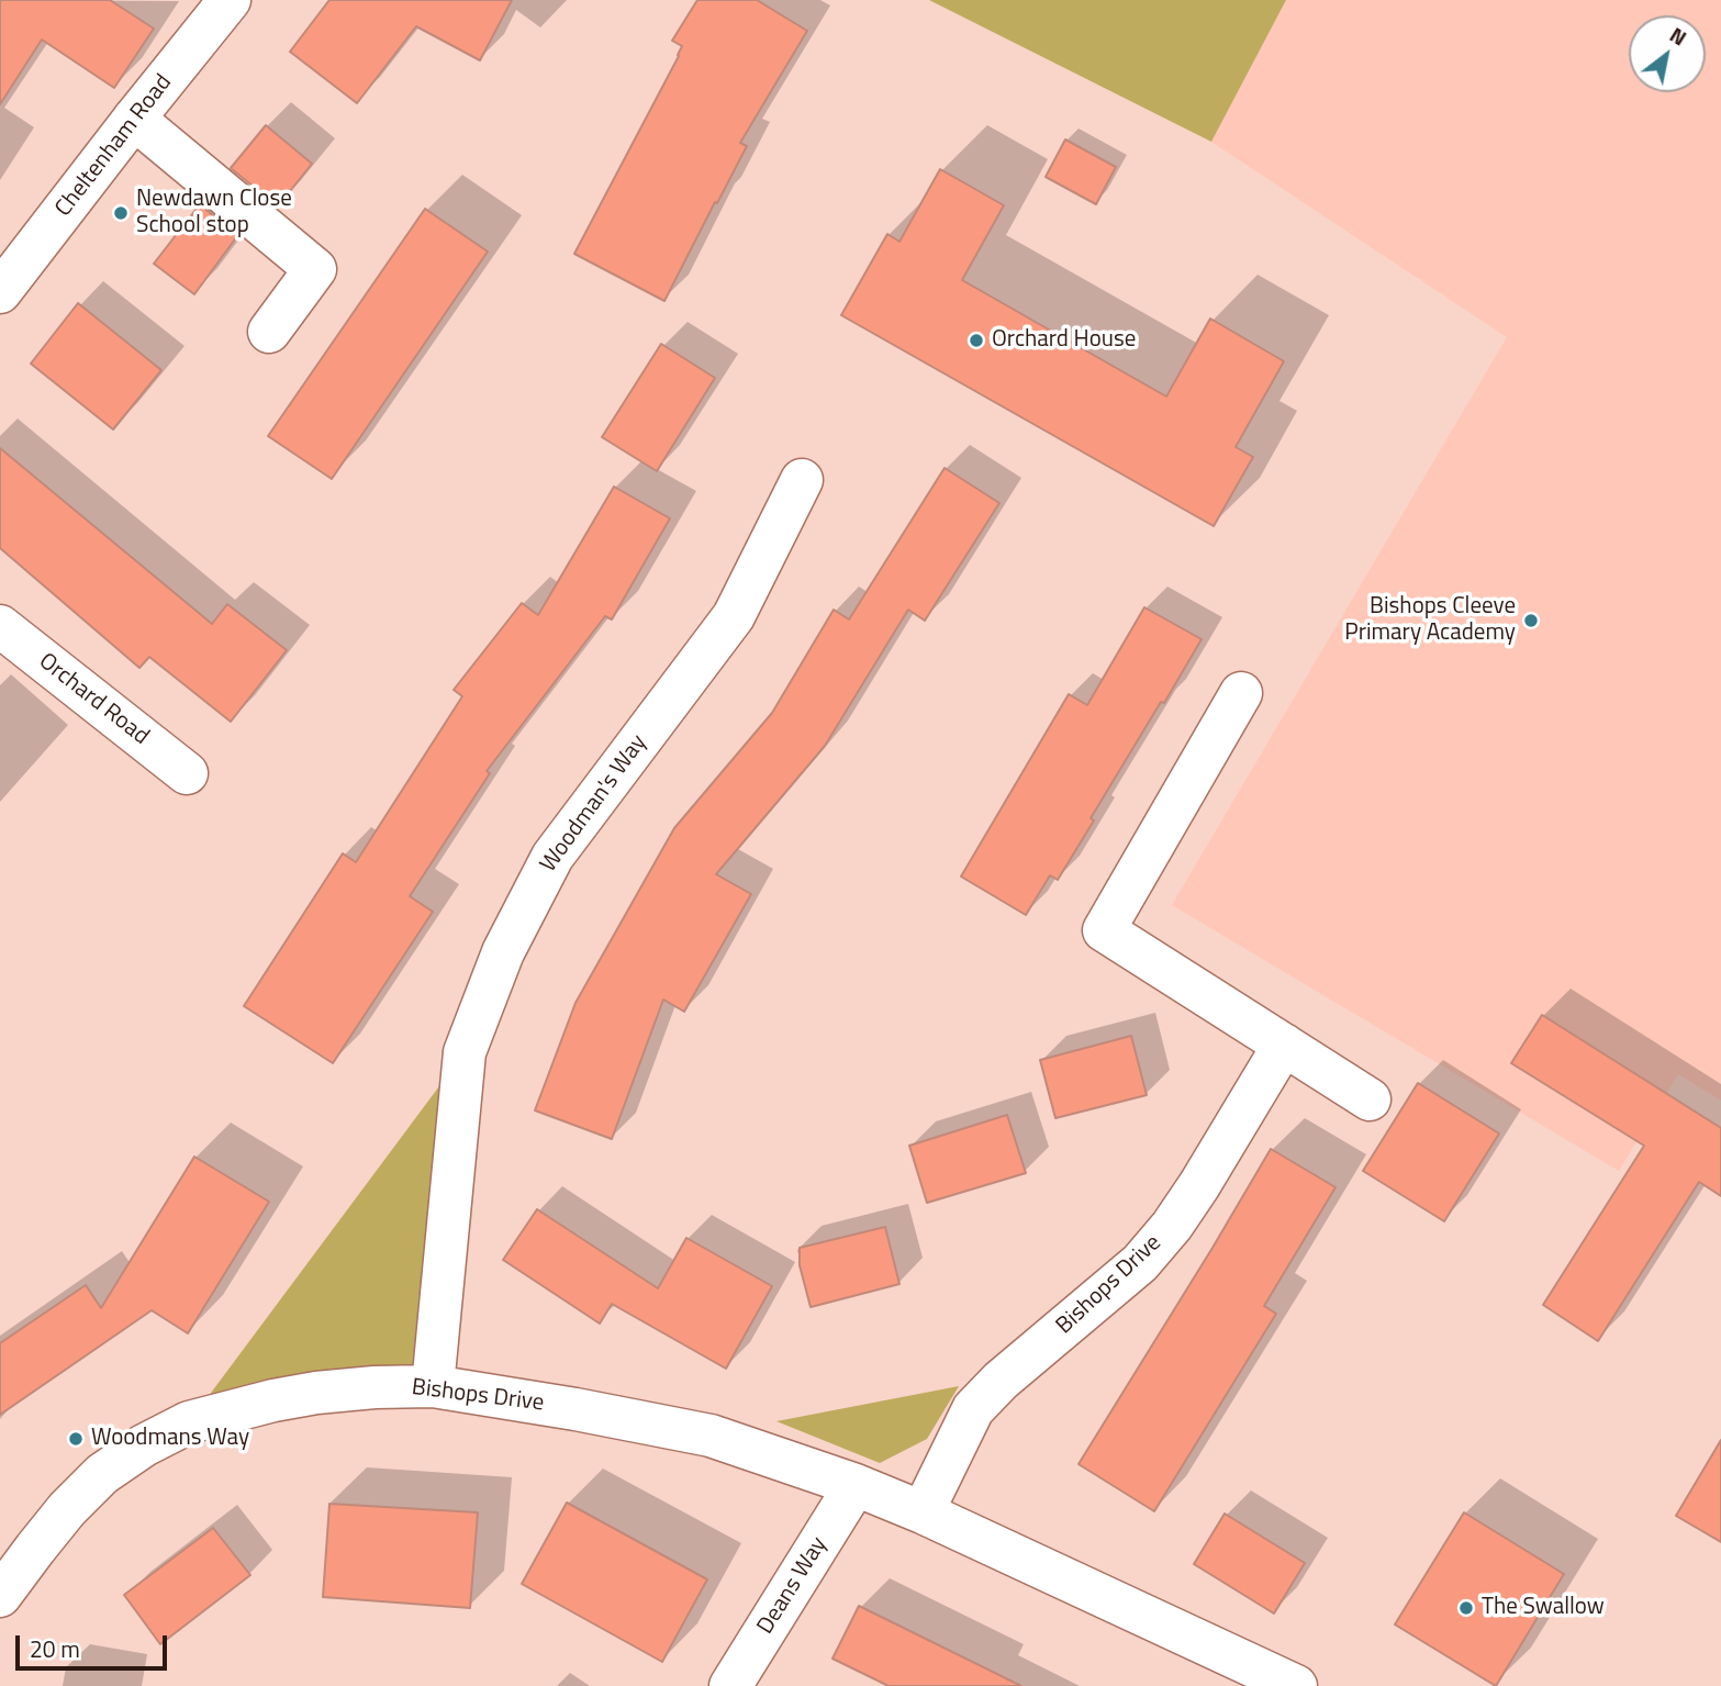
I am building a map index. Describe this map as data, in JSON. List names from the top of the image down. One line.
{"streets":{"street":["Cheltenham Road","Orchard Road","Woodman's Way","Bishops Drive","Deans Way"]},"crossings":[["Woodman's Way","Bishops Drive"],["Bishops Drive","Deans Way"]],"places":["Newdawn Close School stop","Orchard House","Bishops Cleeve Primary Academy","Woodmans Way","The Swallow"],"scale_bar":"20 m","north":"top right"}
